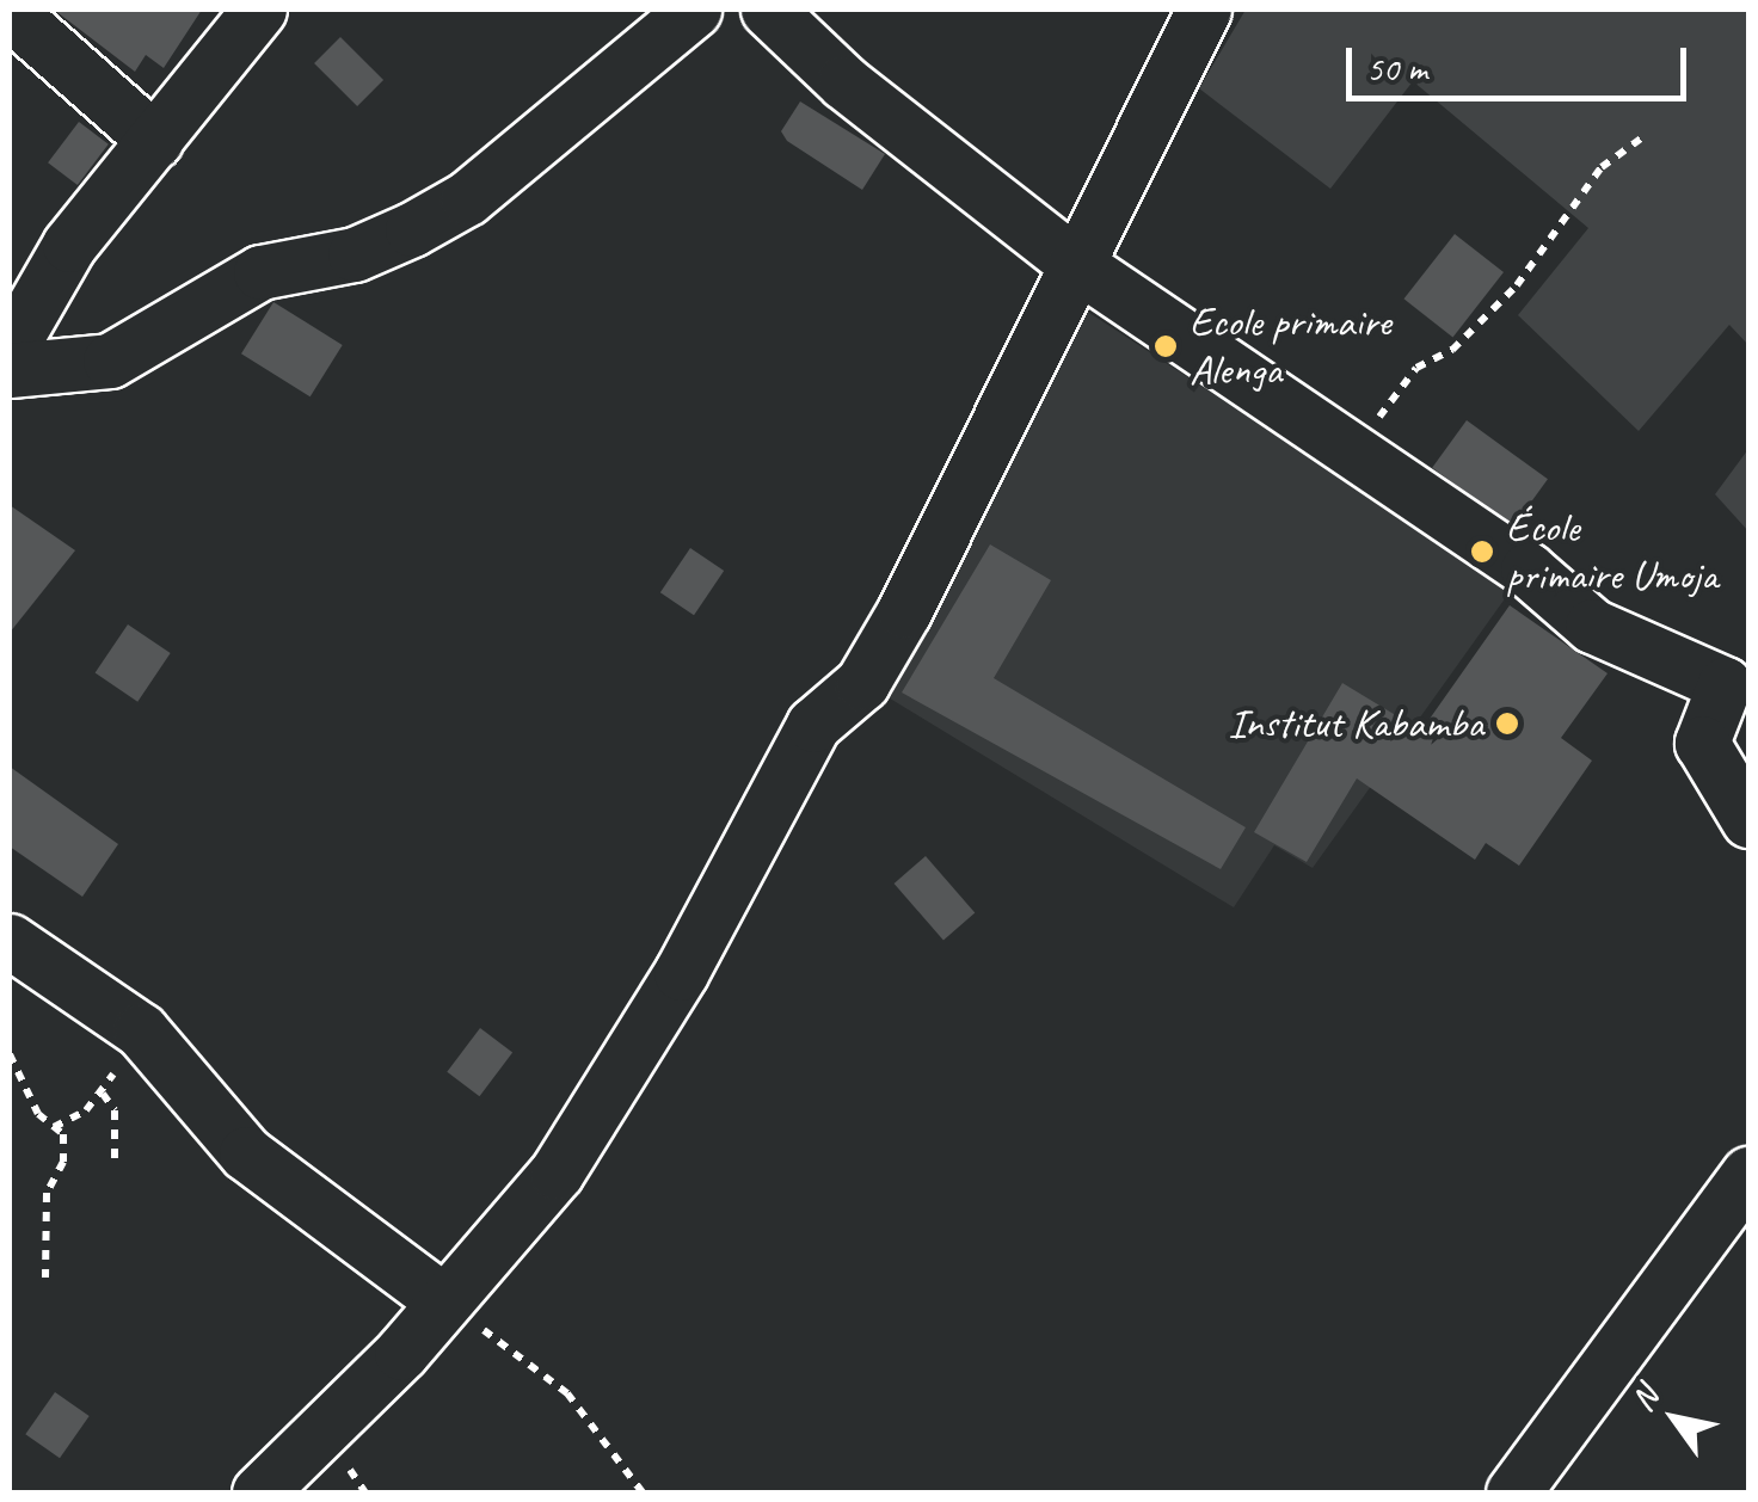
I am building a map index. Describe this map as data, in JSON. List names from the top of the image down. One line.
{"places":["Ecole primaire Alenga","École primaire Umoja","Institut Kabamba"],"scale_bar":"50 m","north":"top left"}
